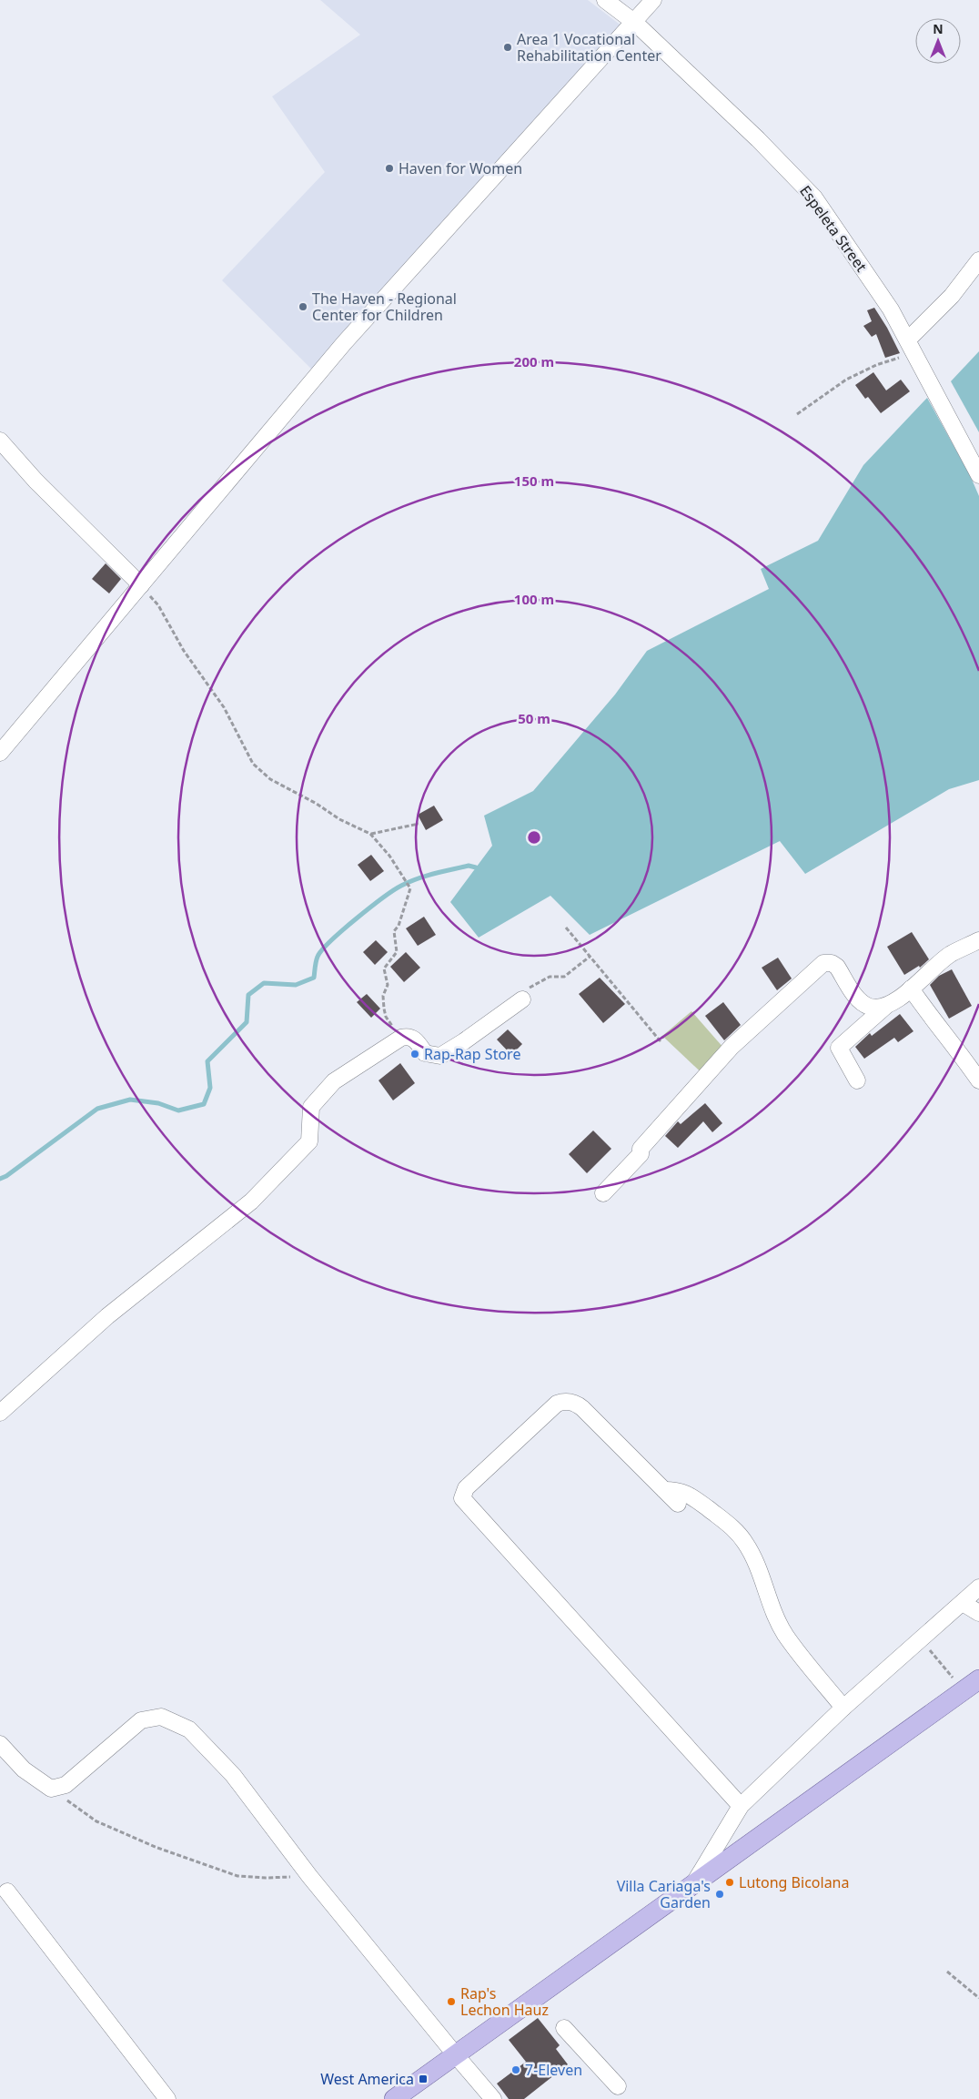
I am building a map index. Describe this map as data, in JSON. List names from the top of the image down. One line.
{"streets":{"street":["Espeleta Street"]},"places":{"other":["Area 1 Vocational Rehabilitation Center","Haven for Women","The Haven - Regional Center for Children","Rap-Rap Store","Lutong Bicolana","Villa Cariaga's Garden","Rap's Lechon Hauz","7-Eleven"],"transit":["West America"]},"north":"top","rings":["200 m","150 m","100 m","50 m"]}
